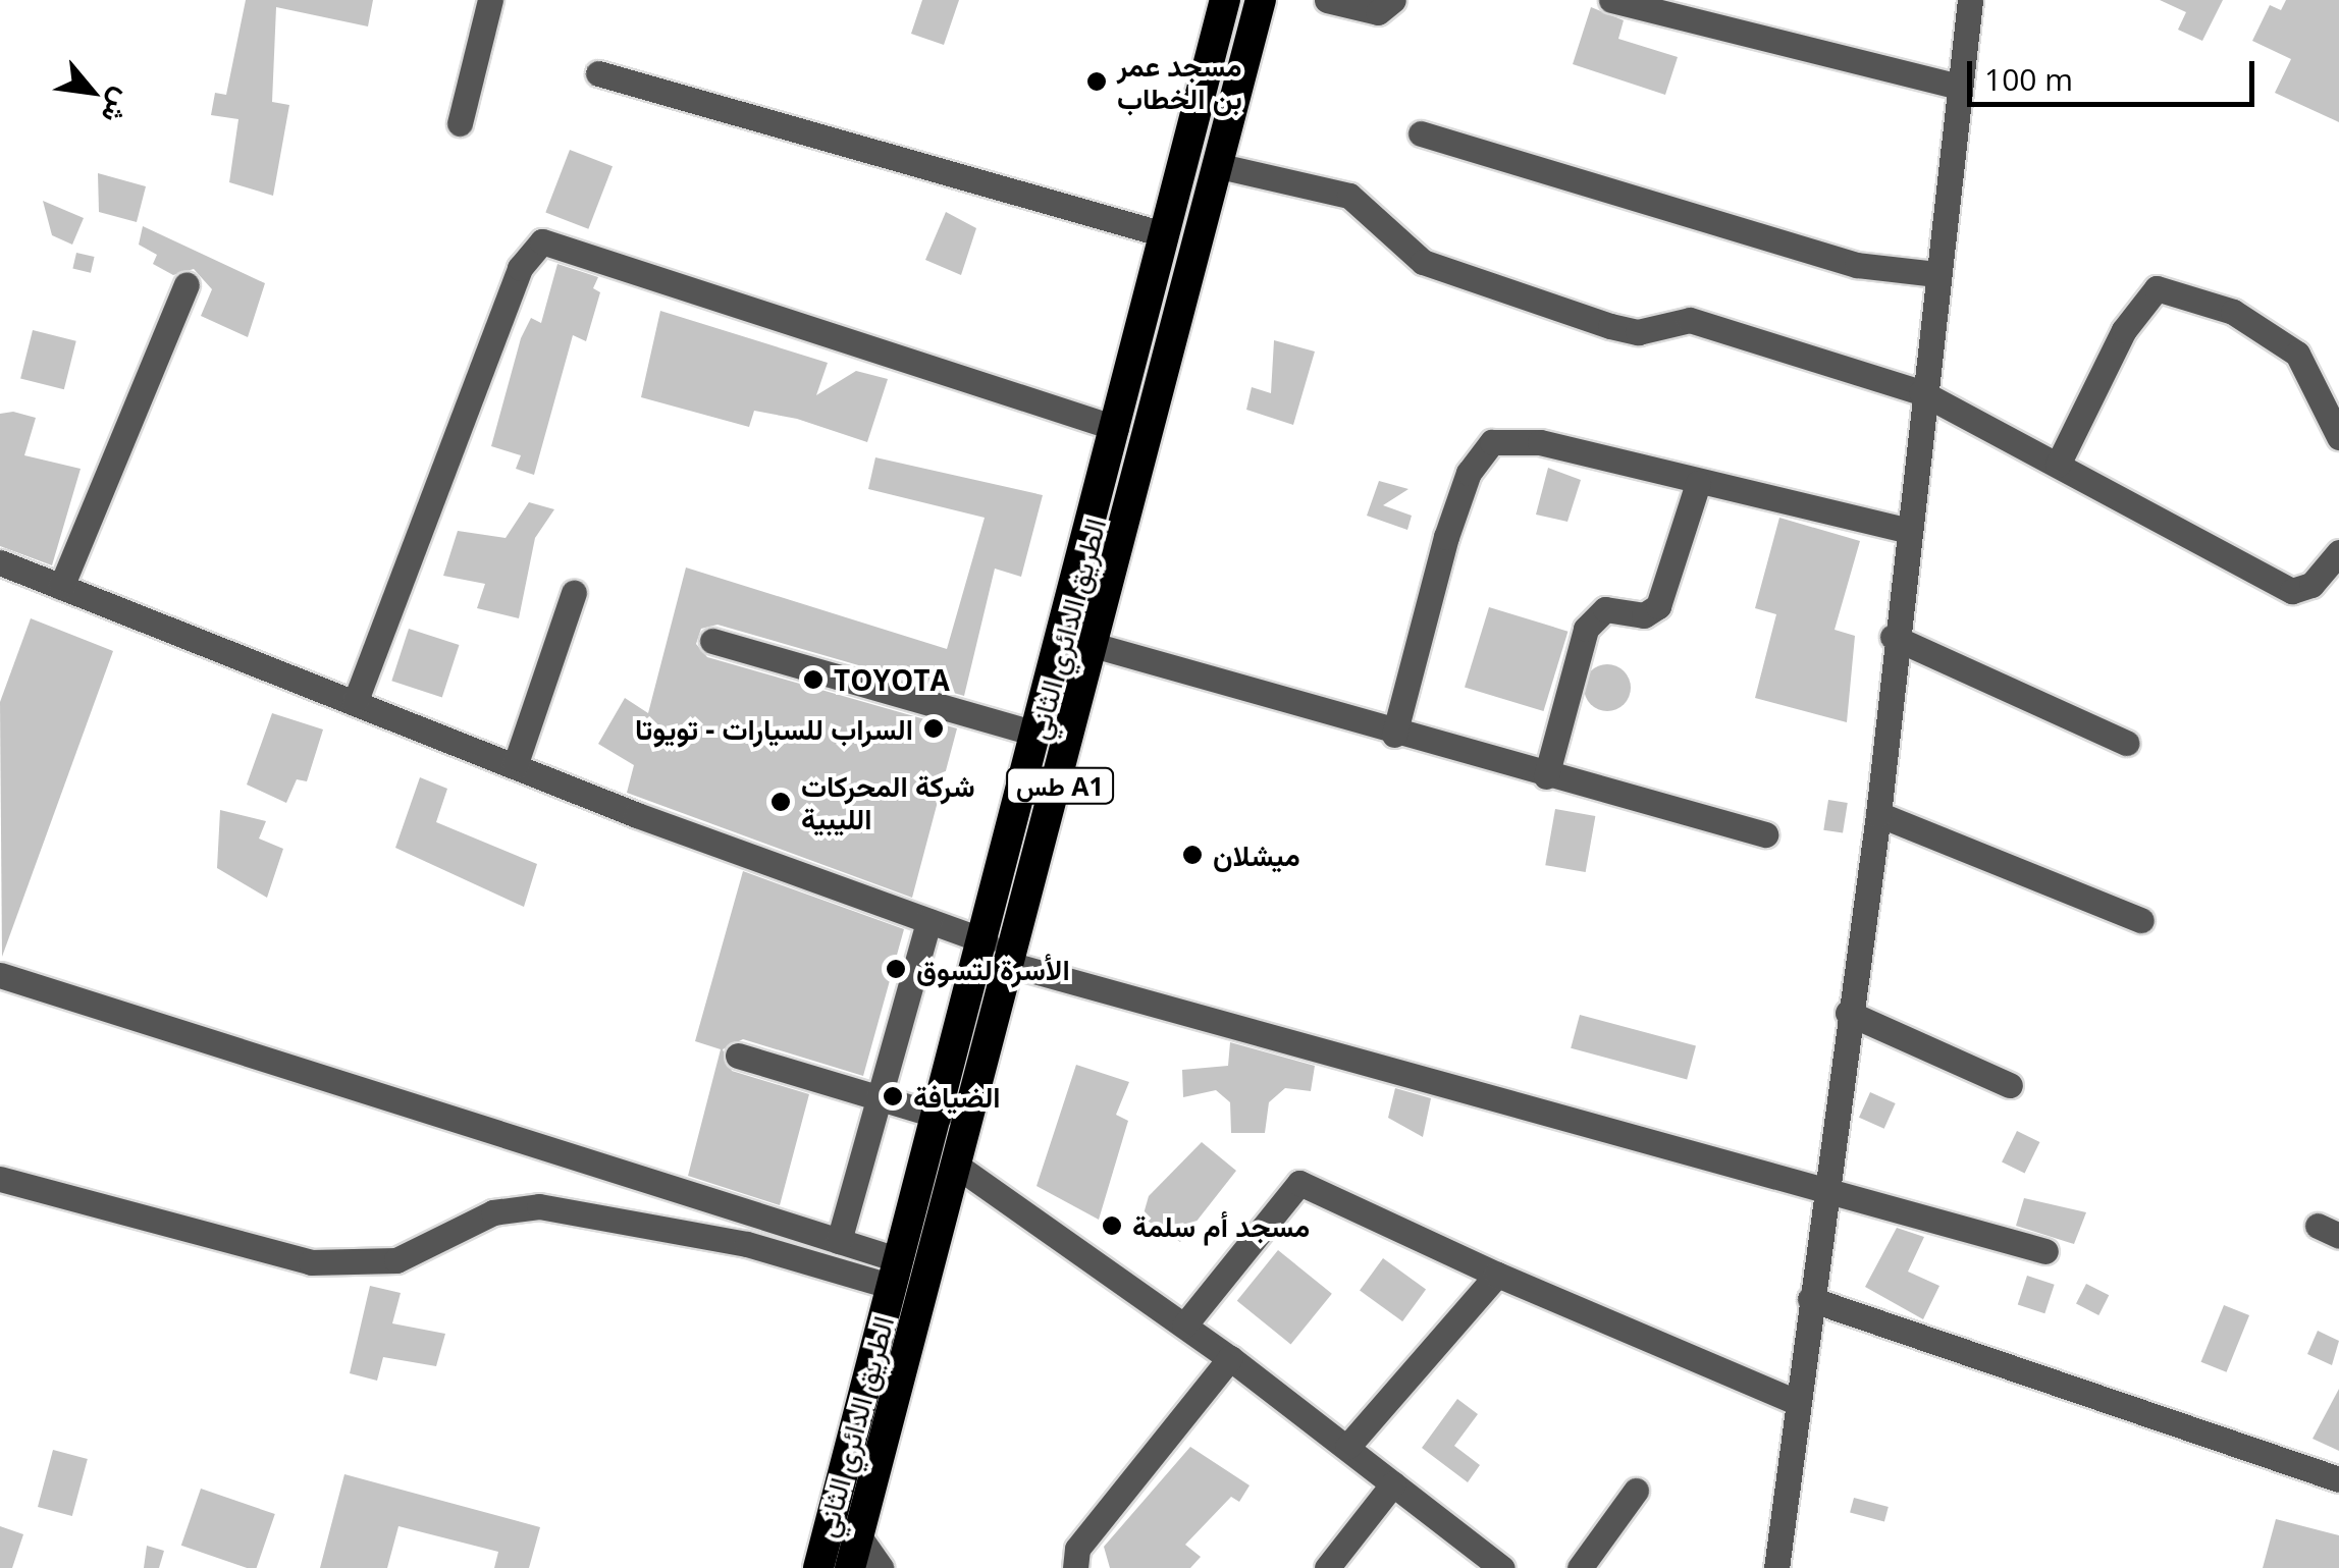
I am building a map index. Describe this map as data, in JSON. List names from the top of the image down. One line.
{"streets":{"highway":["الطريق الدائري الثاني","طس A1"]},"places":["مسجد عمر بن الخطاب","TOYOTA","السراب للسيارات - تويوتا","شركة المحركات الليبية","ميشلان","الأسرة لتسوق","الضيافة","مسجد أم سلمة"],"scale_bar":"100 m","north":"bottom right"}
